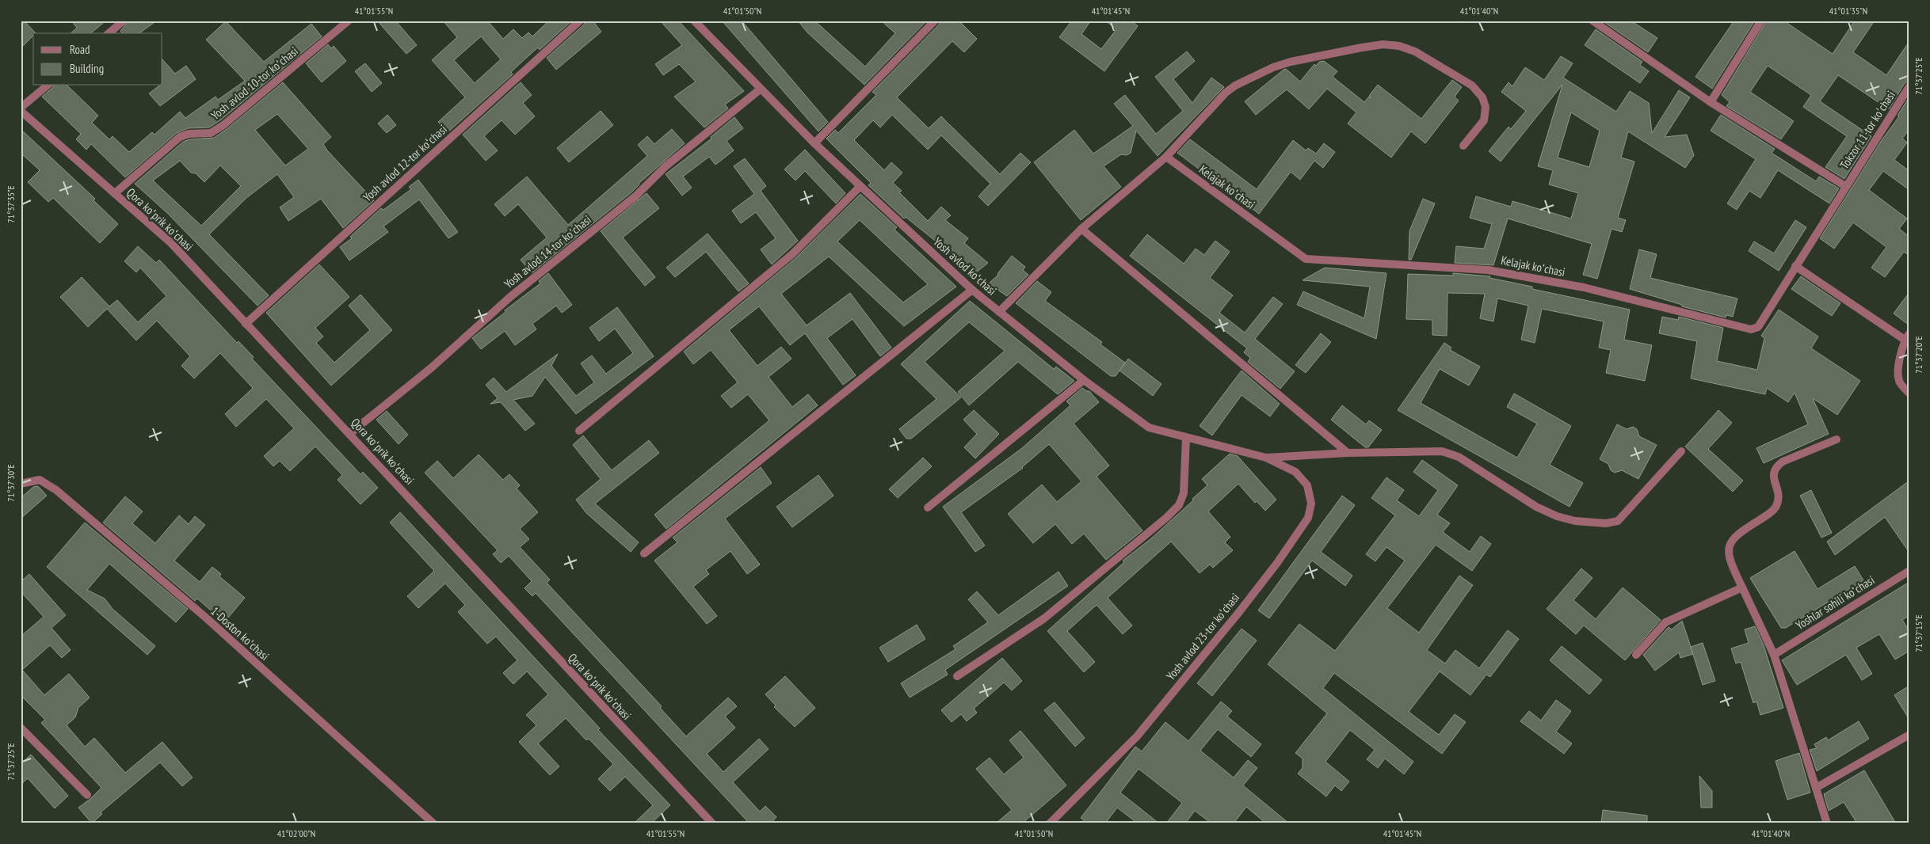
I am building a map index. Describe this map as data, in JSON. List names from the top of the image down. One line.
{"streets":{"street":["Yosh avlod 10-tor koʻchasi","Tokzor 11-tor koʻchasi","Yosh avlod 12-tor koʻchasi","Kelajak koʻchasi","Qora koʻprik koʻchasi","Yosh avlod 14-tor koʻchasi","Yosh avlod koʻchasi","Yoshlar sohili koʻchasi","1-Doston koʻchasi","Yosh avlod 23-tor koʻchasi"]},"crossings":[["Yosh avlod 10-tor koʻchasi","Qora koʻprik koʻchasi"],["Tokzor 11-tor koʻchasi","Kelajak koʻchasi"],["Yosh avlod 12-tor koʻchasi","Qora koʻprik koʻchasi"],["Qora koʻprik koʻchasi","Yosh avlod 14-tor koʻchasi"],["Yosh avlod 14-tor koʻchasi","Yosh avlod koʻchasi"],["Yosh avlod koʻchasi","Yosh avlod 23-tor koʻchasi"]],"legend":["Road","Building"],"coordinates":["41°01'55\"N","41°01'50\"N","41°01'45\"N","41°01'40\"N","41°01'35\"N","71°37'25\"E","71°37'35\"E","71°37'20\"E","71°37'30\"E","71°37'15\"E","41°02'00\"N"]}
